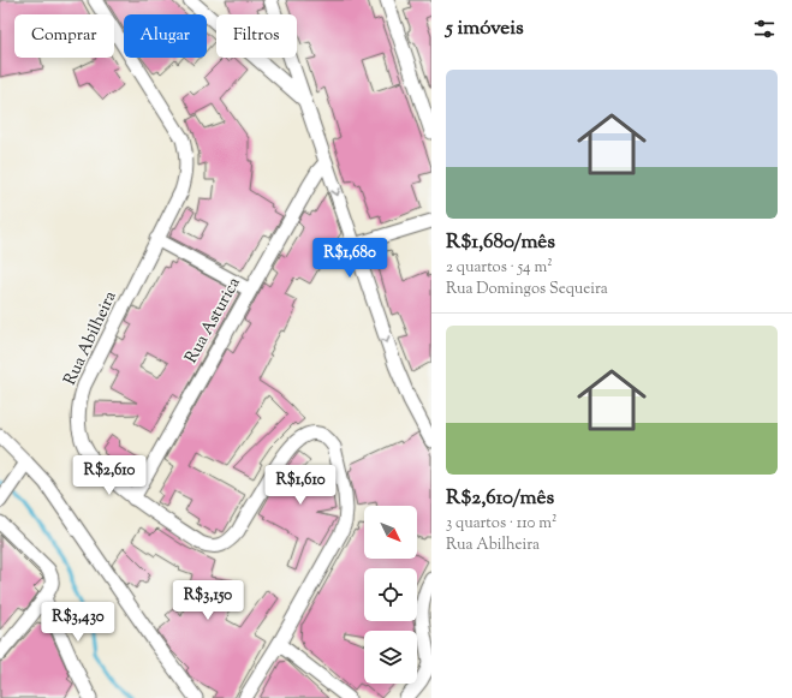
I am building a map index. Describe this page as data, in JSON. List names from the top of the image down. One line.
{"streets":{"street":["Rua Asturica","Rua Abilheira"]},"crossings":[["Rua Asturica","Rua Abilheira"]],"north":"bottom right","page":{"heading":"5 imóveis","chip":["Comprar","Alugar","Filtros"],"list":[{"name":"R$1,680/mês","note":"2 quartos · 54 m² · Rua Domingos Sequeira"},{"name":"R$2,610/mês","note":"3 quartos · 110 m² · Rua Abilheira"}],"price":["R$1,680","R$2,610","R$1,610","R$3,150","R$3,430"]}}
